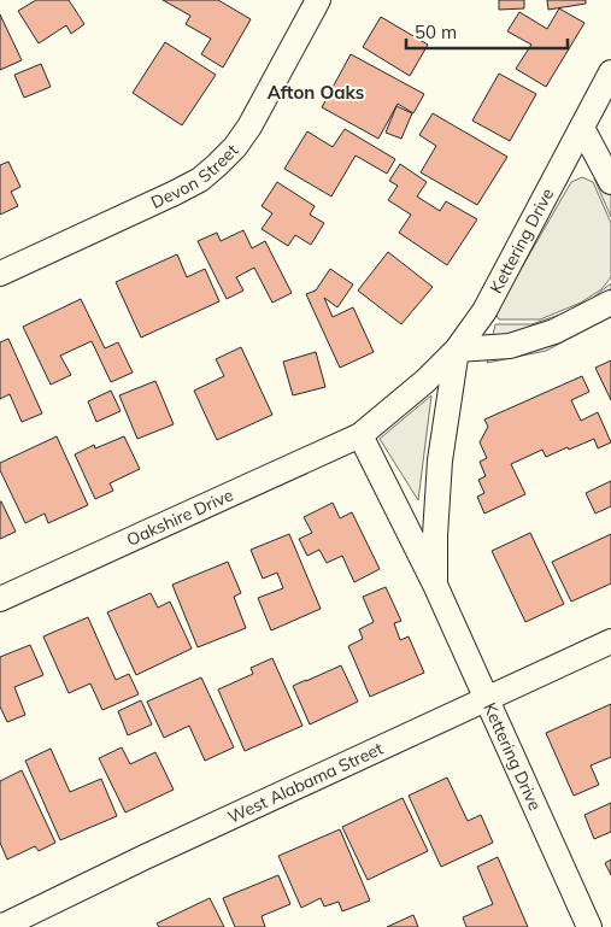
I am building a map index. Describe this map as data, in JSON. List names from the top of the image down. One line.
{"streets":{"street":["Devon Street","Kettering Drive","Oakshire Drive","West Alabama Street"]},"crossings":[["Kettering Drive","Oakshire Drive"],["Kettering Drive","West Alabama Street"]],"districts":["Afton Oaks"],"scale_bar":"50 m"}
